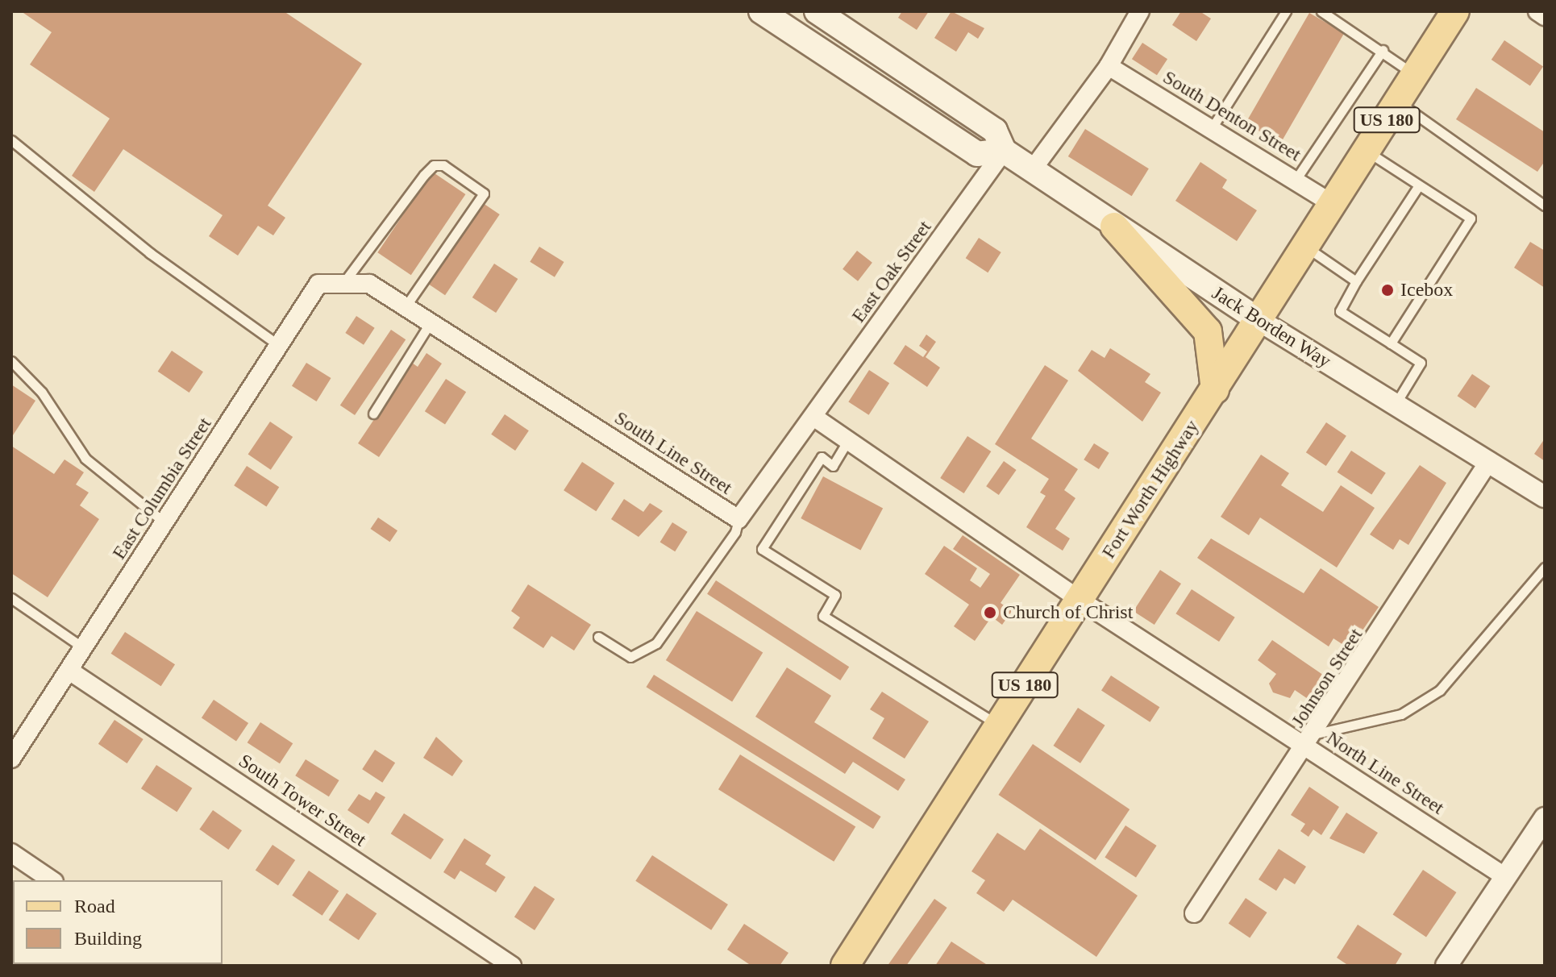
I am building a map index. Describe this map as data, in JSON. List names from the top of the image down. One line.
{"streets":{"main road":["US 180","Jack Borden Way","Fort Worth Highway"],"street":["South Denton Street","East Oak Street","South Line Street","East Columbia Street","Johnson Street","North Line Street","South Tower Street"]},"crossings":[["South Denton Street","Fort Worth Highway"],["East Oak Street","Jack Borden Way"],["East Oak Street","South Line Street"],["Jack Borden Way","Fort Worth Highway"],["Jack Borden Way","Johnson Street"],["South Line Street","East Columbia Street"],["East Columbia Street","South Tower Street"],["Fort Worth Highway","North Line Street"],["Johnson Street","North Line Street"]],"places":["Icebox","Church of Christ"],"legend":["Road","Building"]}
